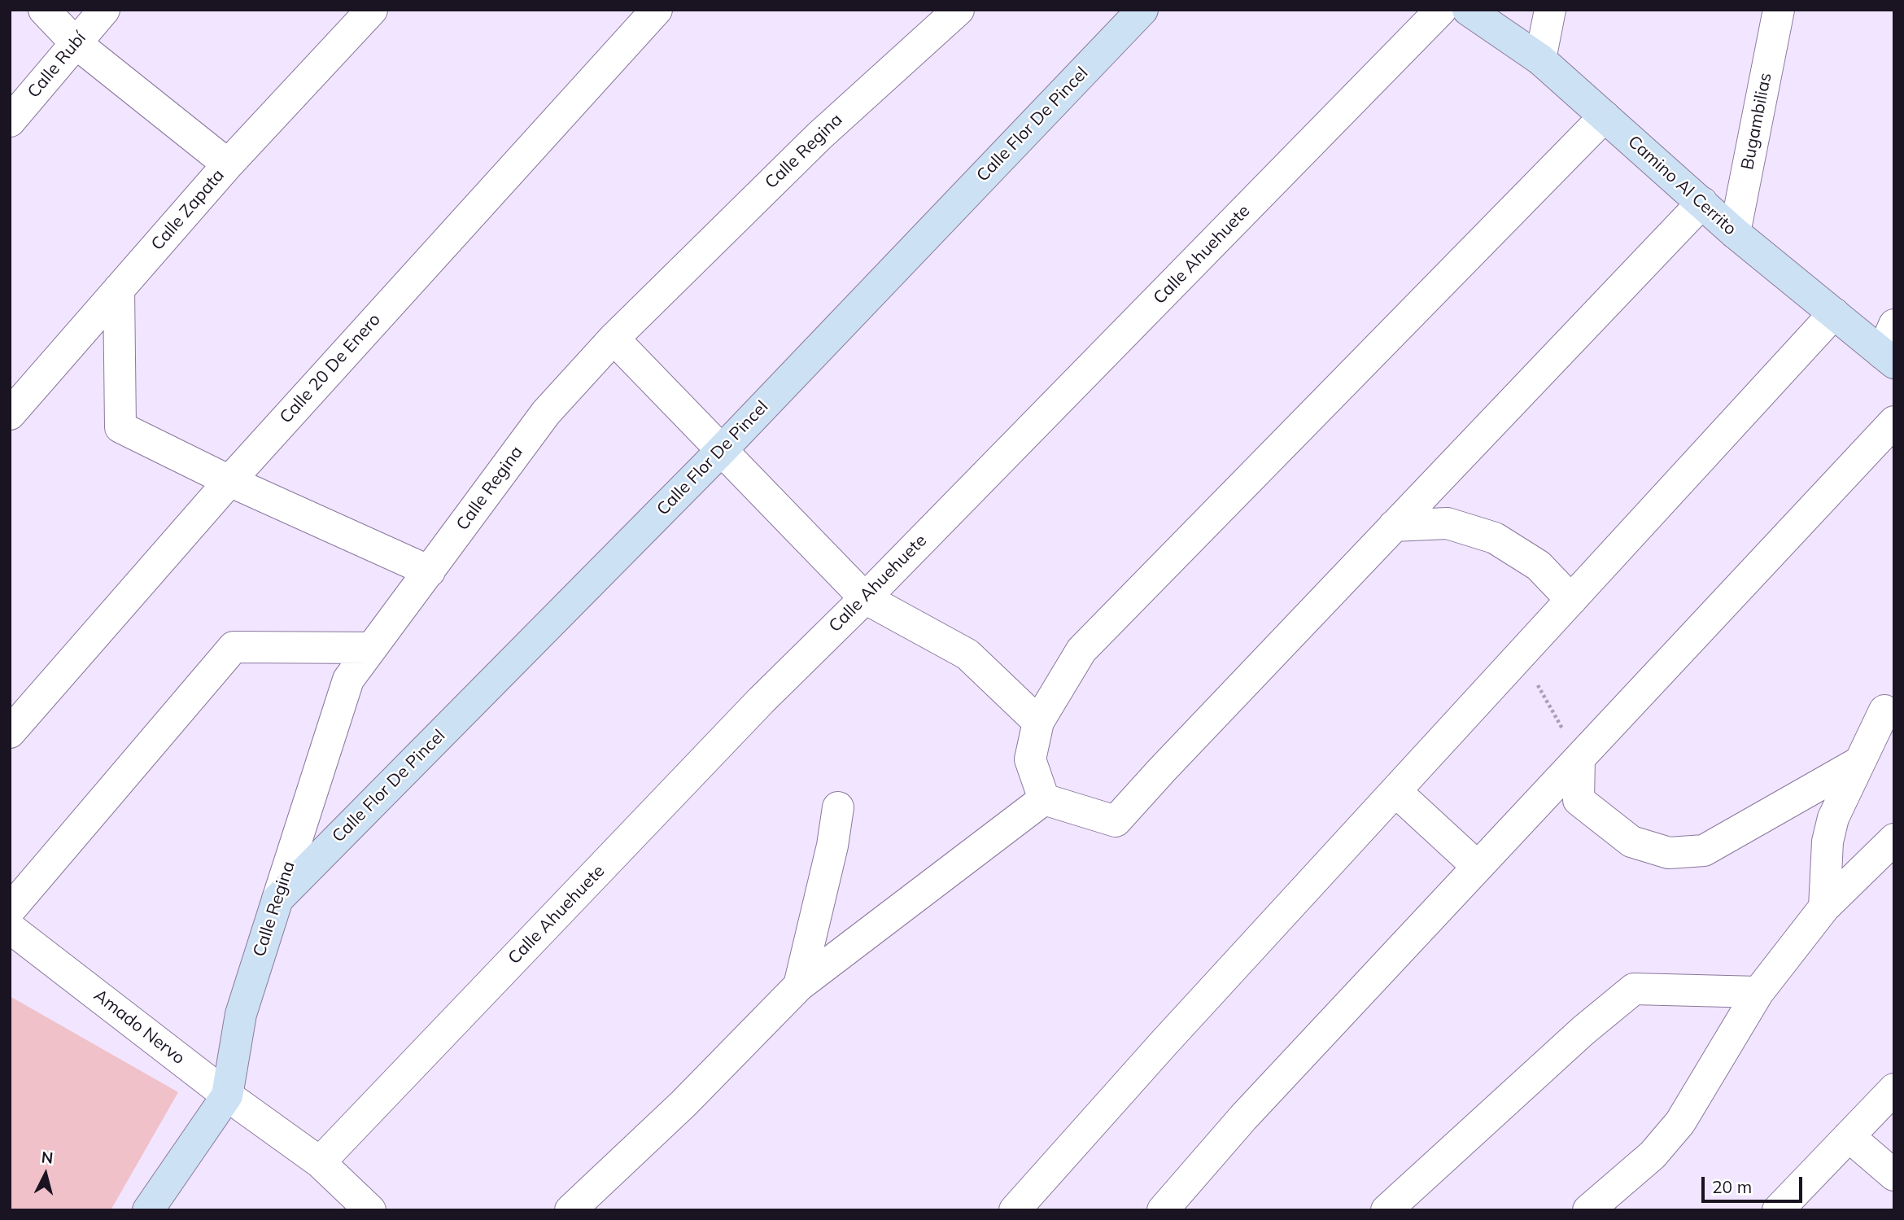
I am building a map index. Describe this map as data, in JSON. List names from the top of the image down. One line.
{"streets":{"main road":["Calle Flor De Pincel","Calle Regina","Camino Al Cerrito"],"street":["Calle Rubí","Bugambilias","Calle Zapata","Calle Ahuehuete","Calle 20 De Enero","Amado Nervo"]},"crossings":[["Bugambilias","Camino Al Cerrito"],["Calle Flor De Pincel","Calle Regina"],["Calle Regina","Amado Nervo"],["Calle Ahuehuete","Amado Nervo"]],"scale_bar":"20 m","north":"top"}
